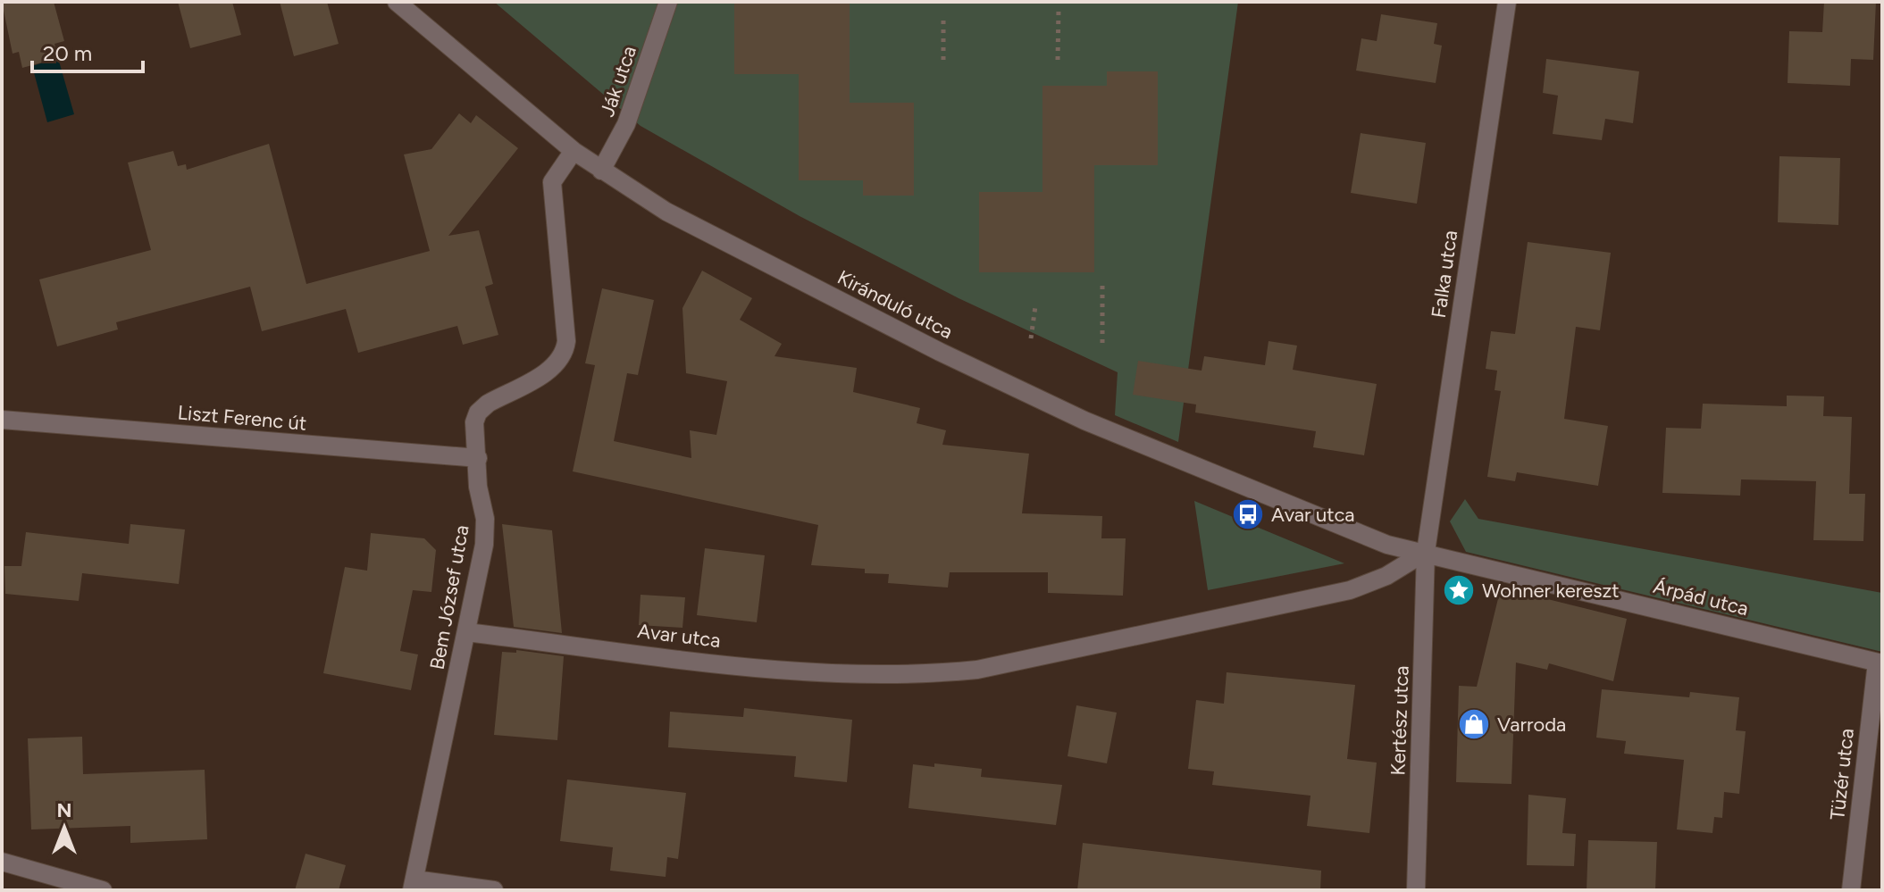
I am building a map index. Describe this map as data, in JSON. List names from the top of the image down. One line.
{"streets":{"street":["Ják utca","Falka utca","Kiránduló utca","Liszt Ferenc út","Bem József utca","Árpád utca","Avar utca","Kertész utca","Tüzér utca"]},"crossings":[["Ják utca","Kiránduló utca"],["Falka utca","Kiránduló utca"],["Falka utca","Árpád utca"],["Falka utca","Avar utca"],["Falka utca","Kertész utca"],["Kiránduló utca","Bem József utca"],["Kiránduló utca","Árpád utca"],["Kiránduló utca","Avar utca"],["Kiránduló utca","Kertész utca"],["Liszt Ferenc út","Bem József utca"],["Bem József utca","Avar utca"],["Árpád utca","Avar utca"],["Árpád utca","Kertész utca"],["Árpád utca","Tüzér utca"],["Avar utca","Kertész utca"]],"places":{"bus stop":["Avar utca"],"place":["Wohner kereszt"],"shop":["Varroda"]},"scale_bar":"20 m","north":"top"}
